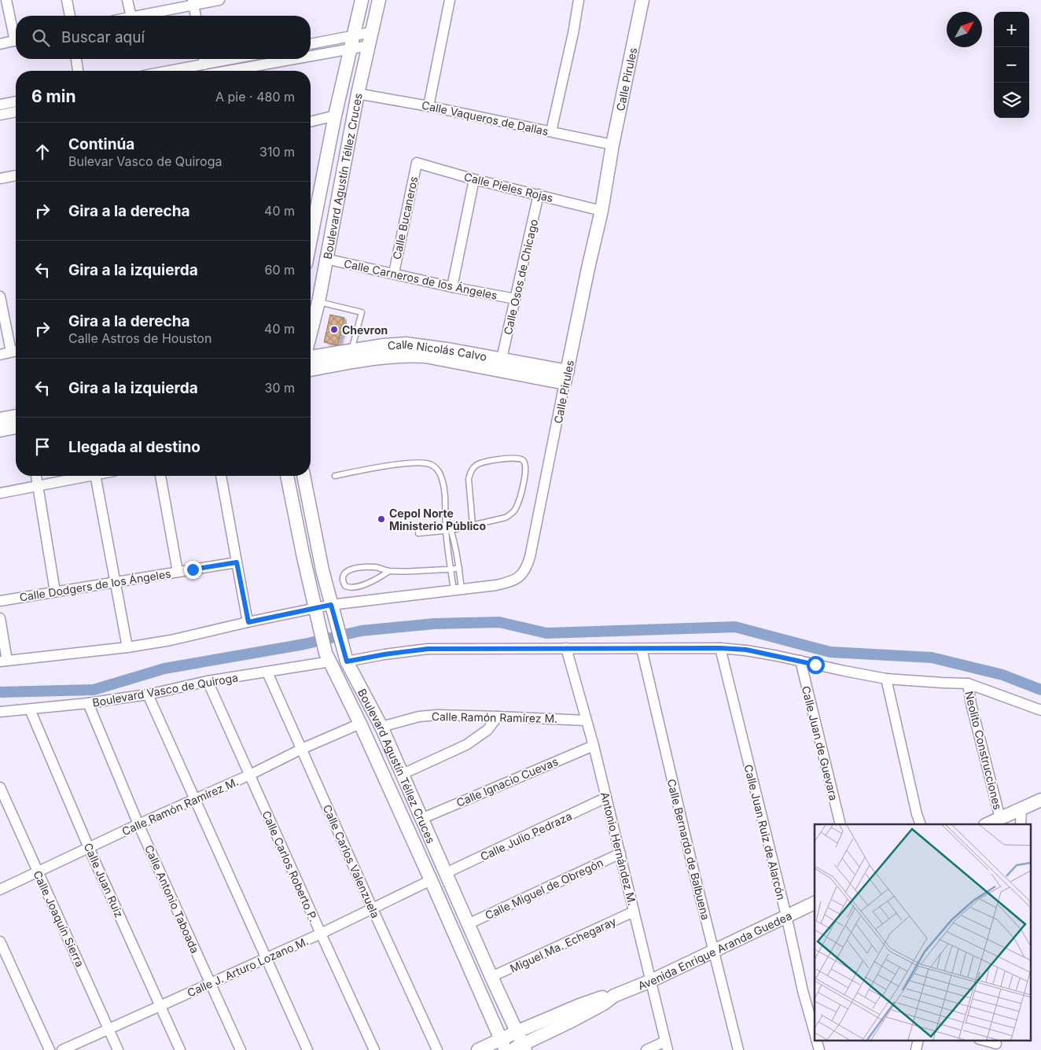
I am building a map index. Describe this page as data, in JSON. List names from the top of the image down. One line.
{"streets":{"street":["Calle Pirules","Calle Vaqueros de Dallas","Boulevard Agustín Téllez Cruces","Calle Pieles Rojas","Calle Bucaneros","Calle Osos de Chicago","Calle Carneros de los Ángeles","Calle Nicolás Calvo","Calle Dodgers de los Ángeles","Boulevard Vasco de Quiroga","Calle Ramón Ramírez M.","Calle Juan de Guevara","Neolito Construcciones","Calle Ignacio Cuevas","Calle Juan Ruiz de Alarcón","Calle Julio Pedraza","Antonio Hernández M.","Calle Bernardo de Balbuena","Calle Carlos Valenzuela","Calle Carlos Roberto P.","Calle Juan Ruiz","Calle Miguel de Obregón","Calle Antonio Taboada","Calle Joaquín Sierra","Miguel Ma. Echegaray","Avenida Enrique Aranda Guedea","Calle J. Arturo Lozano M."]},"crossings":[["Calle Pirules","Calle Vaqueros de Dallas"],["Calle Pirules","Boulevard Agustín Téllez Cruces"],["Calle Pirules","Calle Pieles Rojas"],["Calle Pirules","Calle Nicolás Calvo"],["Calle Vaqueros de Dallas","Boulevard Agustín Téllez Cruces"],["Boulevard Agustín Téllez Cruces","Calle Carneros de los Ángeles"],["Boulevard Agustín Téllez Cruces","Boulevard Vasco de Quiroga"],["Boulevard Agustín Téllez Cruces","Calle Ramón Ramírez M."],["Boulevard Agustín Téllez Cruces","Calle Ignacio Cuevas"],["Boulevard Agustín Téllez Cruces","Calle Julio Pedraza"],["Boulevard Agustín Téllez Cruces","Calle Miguel de Obregón"],["Boulevard Agustín Téllez Cruces","Miguel Ma. Echegaray"],["Boulevard Agustín Téllez Cruces","Avenida Enrique Aranda Guedea"],["Boulevard Agustín Téllez Cruces","Calle J. Arturo Lozano M."],["Calle Pieles Rojas","Calle Bucaneros"],["Calle Pieles Rojas","Calle Osos de Chicago"],["Calle Bucaneros","Calle Carneros de los Ángeles"],["Calle Osos de Chicago","Calle Carneros de los Ángeles"],["Calle Osos de Chicago","Calle Nicolás Calvo"],["Boulevard Vasco de Quiroga","Calle Carlos Valenzuela"],["Boulevard Vasco de Quiroga","Calle Carlos Roberto P."],["Boulevard Vasco de Quiroga","Calle Juan Ruiz"],["Boulevard Vasco de Quiroga","Calle Antonio Taboada"],["Calle Ramón Ramírez M.","Antonio Hernández M."],["Calle Ramón Ramírez M.","Calle Carlos Valenzuela"],["Calle Ramón Ramírez M.","Calle Carlos Roberto P."],["Calle Ramón Ramírez M.","Calle Juan Ruiz"],["Calle Ramón Ramírez M.","Calle Antonio Taboada"],["Calle Ramón Ramírez M.","Calle Joaquín Sierra"],["Calle Ignacio Cuevas","Antonio Hernández M."],["Calle Juan Ruiz de Alarcón","Avenida Enrique Aranda Guedea"],["Calle Julio Pedraza","Antonio Hernández M."],["Antonio Hernández M.","Calle Miguel de Obregón"],["Antonio Hernández M.","Miguel Ma. Echegaray"],["Antonio Hernández M.","Avenida Enrique Aranda Guedea"],["Calle Bernardo de Balbuena","Avenida Enrique Aranda Guedea"],["Calle Carlos Valenzuela","Calle J. Arturo Lozano M."],["Calle Carlos Roberto P.","Calle J. Arturo Lozano M."],["Calle Juan Ruiz","Calle J. Arturo Lozano M."],["Calle Antonio Taboada","Calle J. Arturo Lozano M."],["Calle Joaquín Sierra","Calle J. Arturo Lozano M."]],"places":["Chevron","Cepol Norte Ministerio Público"],"north":"top right","page":{"map_buttons":["+","−"],"search":"Buscar aquí","heading":["6 min","A pie · 480 m"],"list":[["Continúa","Bulevar Vasco de Quiroga","310 m"],["Gira a la derecha","40 m"],["Gira a la izquierda","60 m"],["Gira a la derecha","Calle Astros de Houston","40 m"],["Gira a la izquierda","30 m"],"Llegada al destino"]}}
